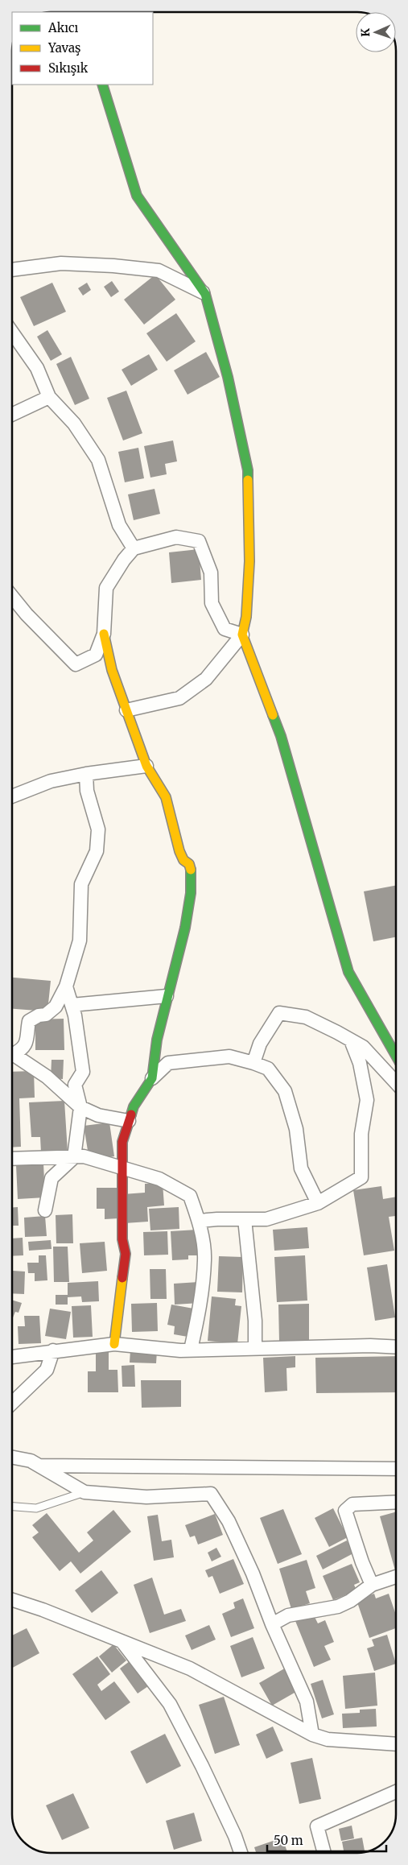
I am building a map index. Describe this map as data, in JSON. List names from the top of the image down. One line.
{"legend":["Akıcı","Yavaş","Sıkışık"],"scale_bar":"50 m","north":"left"}
